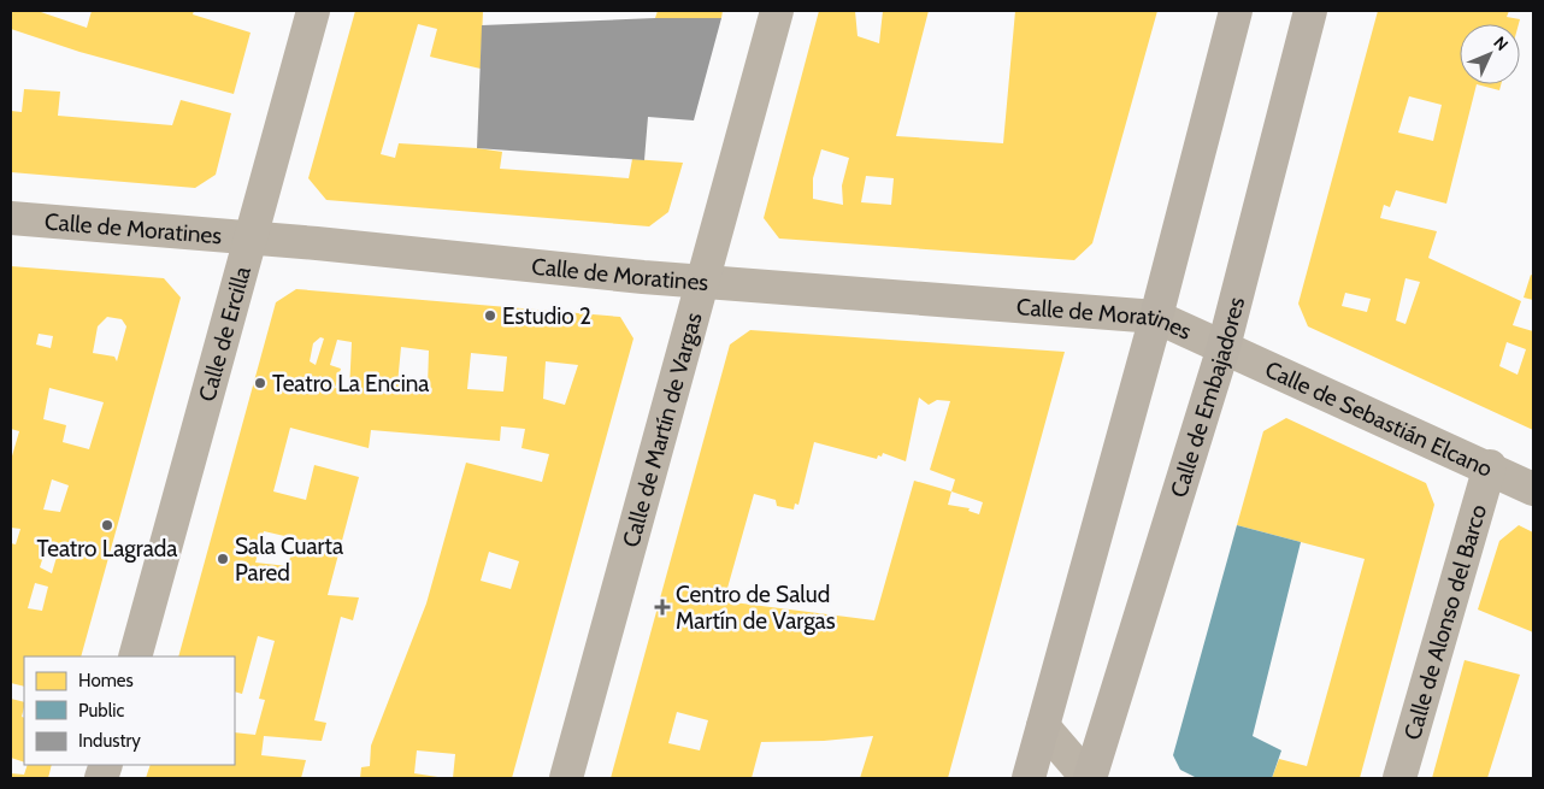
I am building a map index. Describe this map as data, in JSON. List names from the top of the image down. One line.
{"streets":{"main road":["Calle de Embajadores"],"street":["Calle de Moratines","Calle de Ercilla","Calle de Sebastián Elcano","Calle de Martín de Vargas","Calle de Alonso del Barco"]},"crossings":[["Calle de Moratines","Calle de Ercilla"],["Calle de Moratines","Calle de Embajadores"],["Calle de Moratines","Calle de Sebastián Elcano"],["Calle de Moratines","Calle de Martín de Vargas"],["Calle de Embajadores","Calle de Sebastián Elcano"],["Calle de Sebastián Elcano","Calle de Alonso del Barco"]],"places":{"other":["Estudio 2","Teatro La Encina","Teatro Lagrada","Sala Cuarta Pared"],"health":["Centro de Salud Martín de Vargas"]},"legend":["Homes","Public","Industry"],"north":"top right"}
